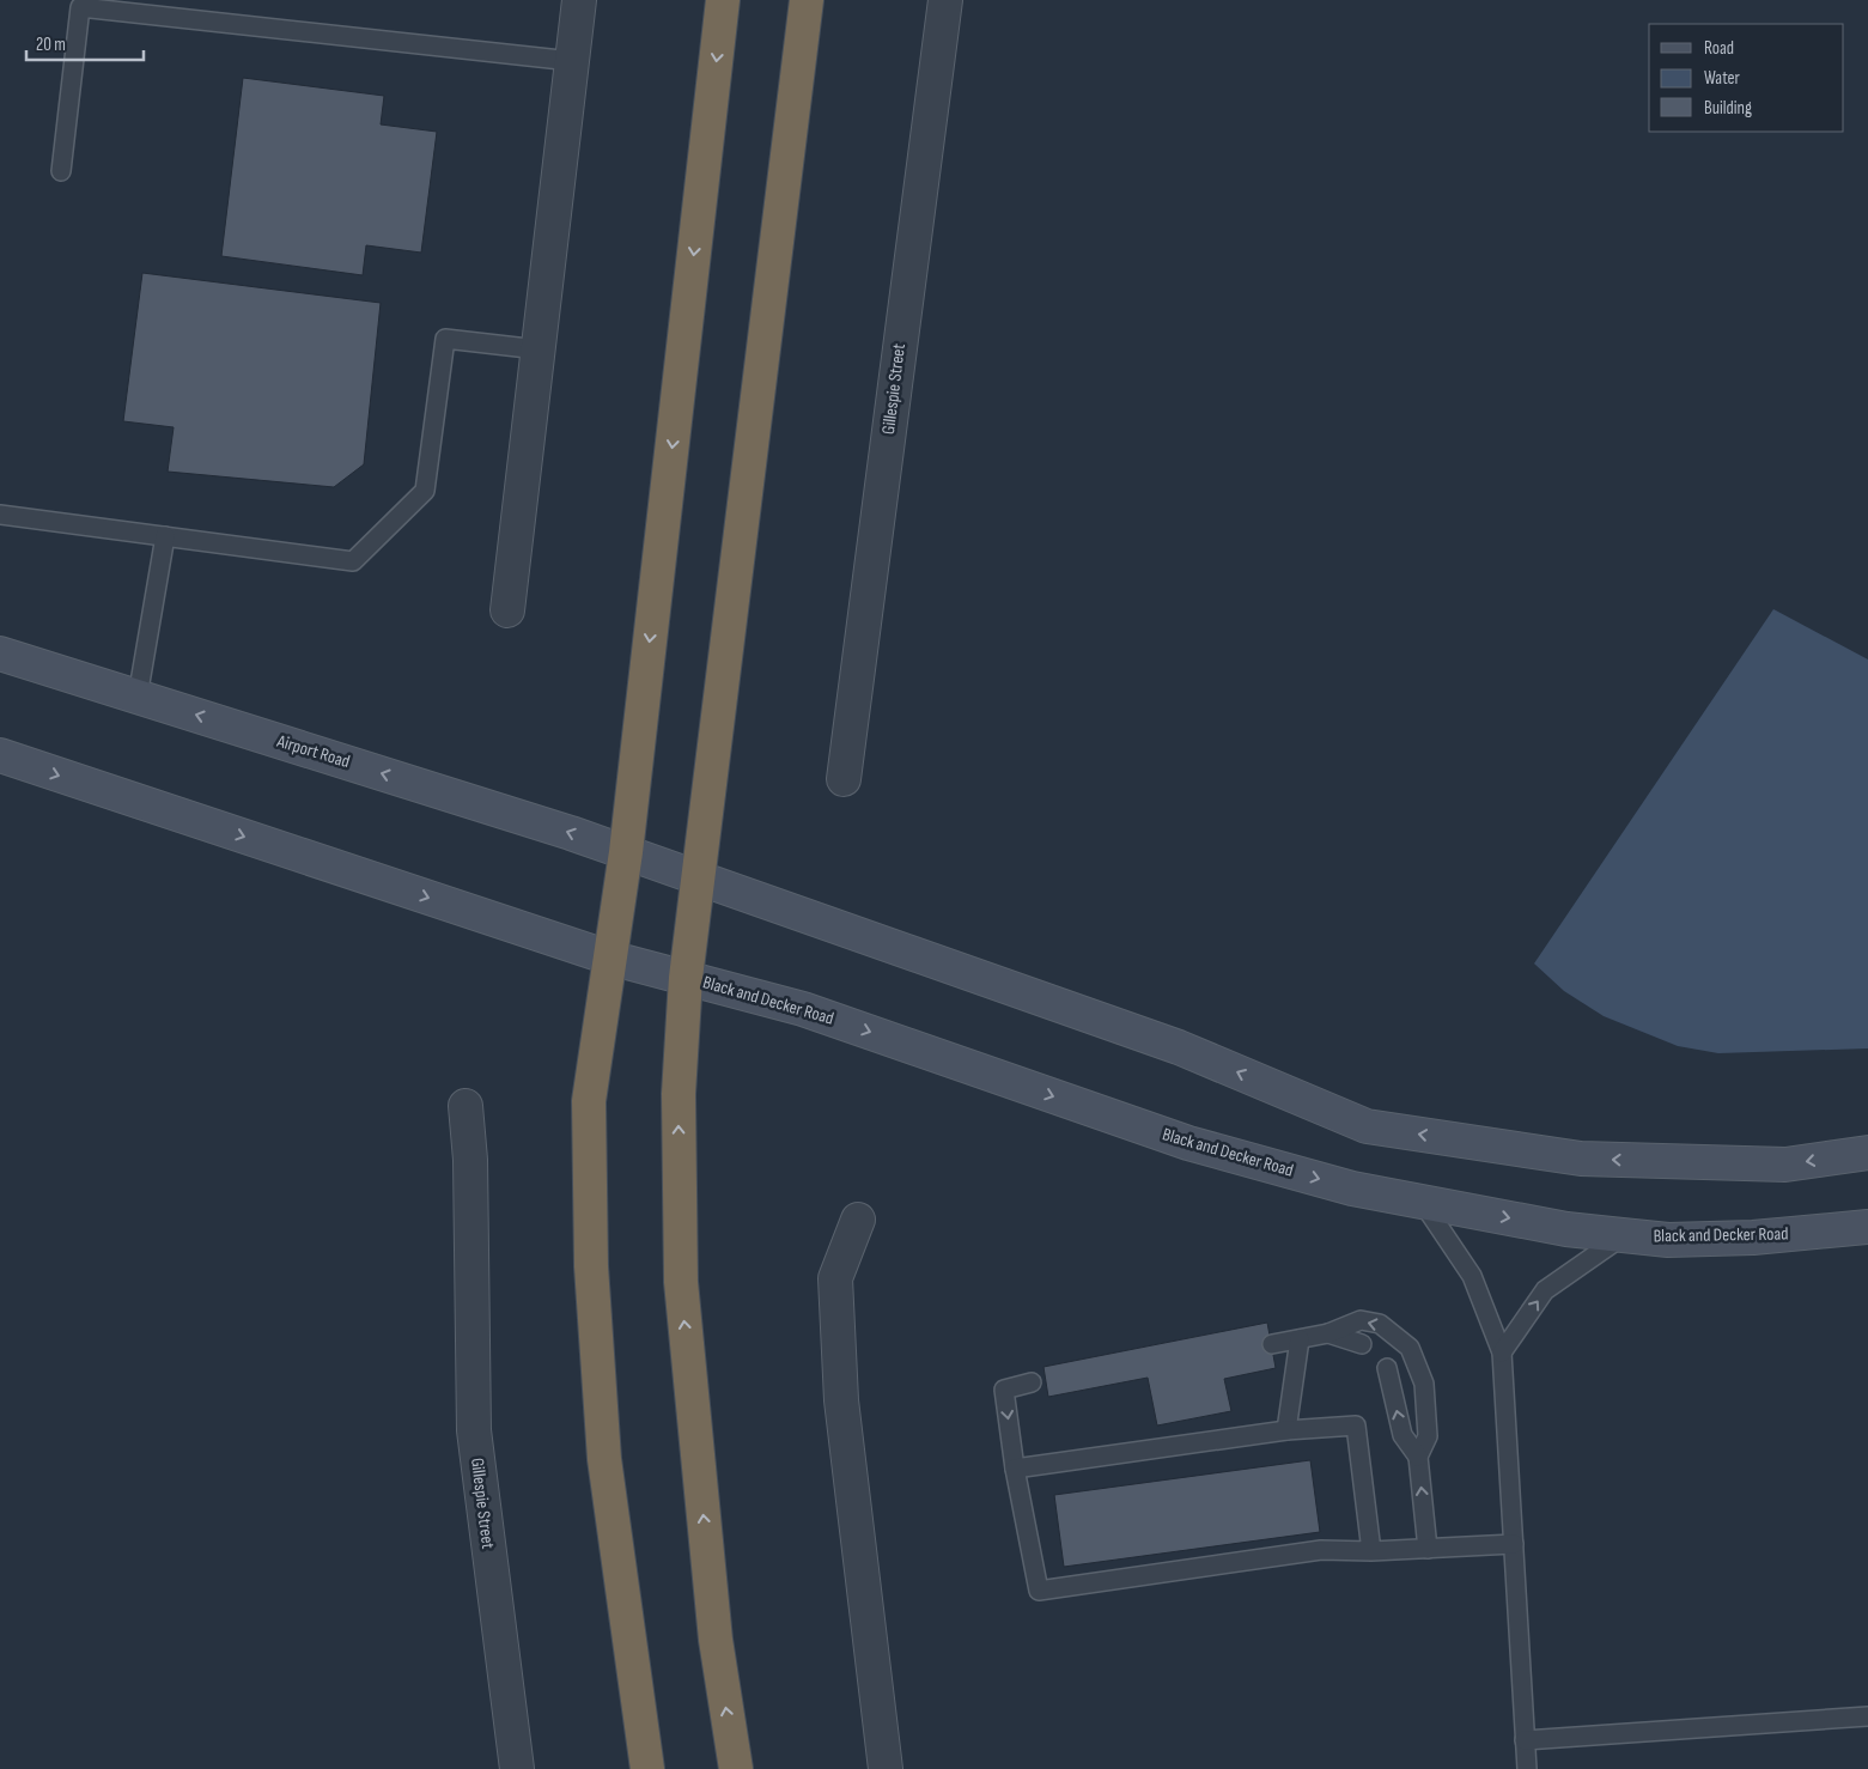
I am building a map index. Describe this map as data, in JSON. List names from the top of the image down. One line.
{"streets":{"main road":["Airport Road","Black and Decker Road"],"street":["Gillespie Street"]},"legend":["Road","Water","Building"],"scale_bar":"20 m"}
